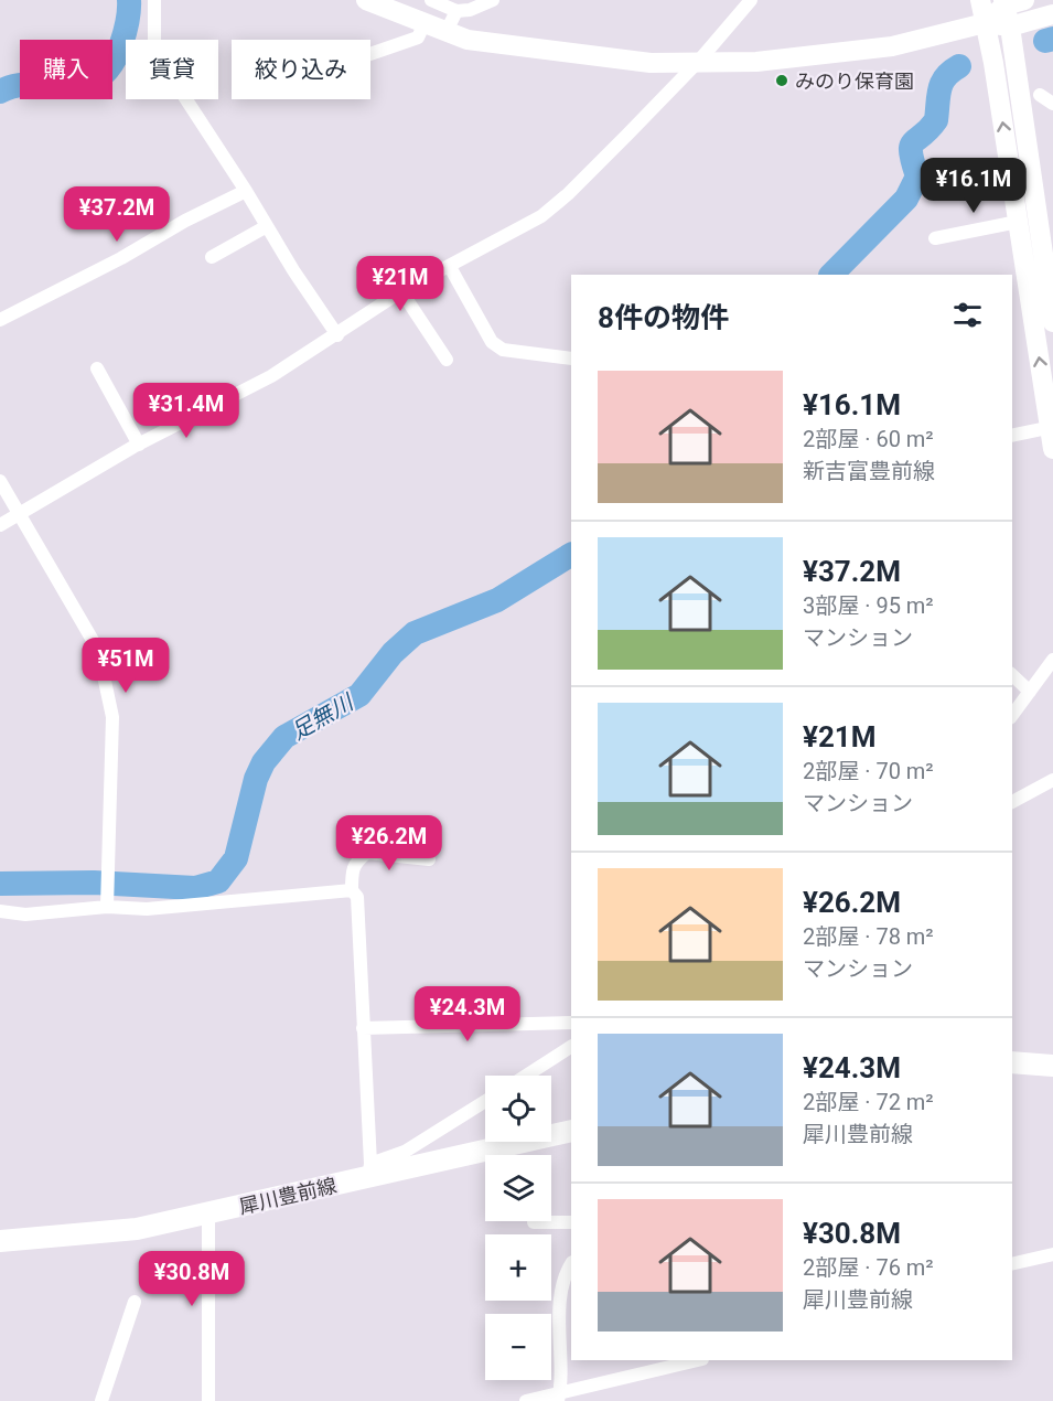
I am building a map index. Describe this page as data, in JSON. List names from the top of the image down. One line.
{"streets":{"main road":["犀川豊前線"]},"water":["足無川"],"places":["みのり保育園"],"page":{"chip":["購入","賃貸","絞り込み"],"price":["¥16.1M","¥37.2M","¥21M","¥31.4M","¥51M","¥26.2M","¥24.3M","¥30.8M"],"heading":"8件の物件","list":[{"name":"¥16.1M","note":"2部屋 · 60 m² · 新吉富豊前線"},{"name":"¥37.2M","note":"3部屋 · 95 m² · マンション"},{"name":"¥21M","note":"2部屋 · 70 m² · マンション"},{"name":"¥26.2M","note":"2部屋 · 78 m² · マンション"},{"name":"¥24.3M","note":"2部屋 · 72 m² · 犀川豊前線"},{"name":"¥30.8M","note":"2部屋 · 76 m² · 犀川豊前線"}],"map_buttons":["+","−"]}}
